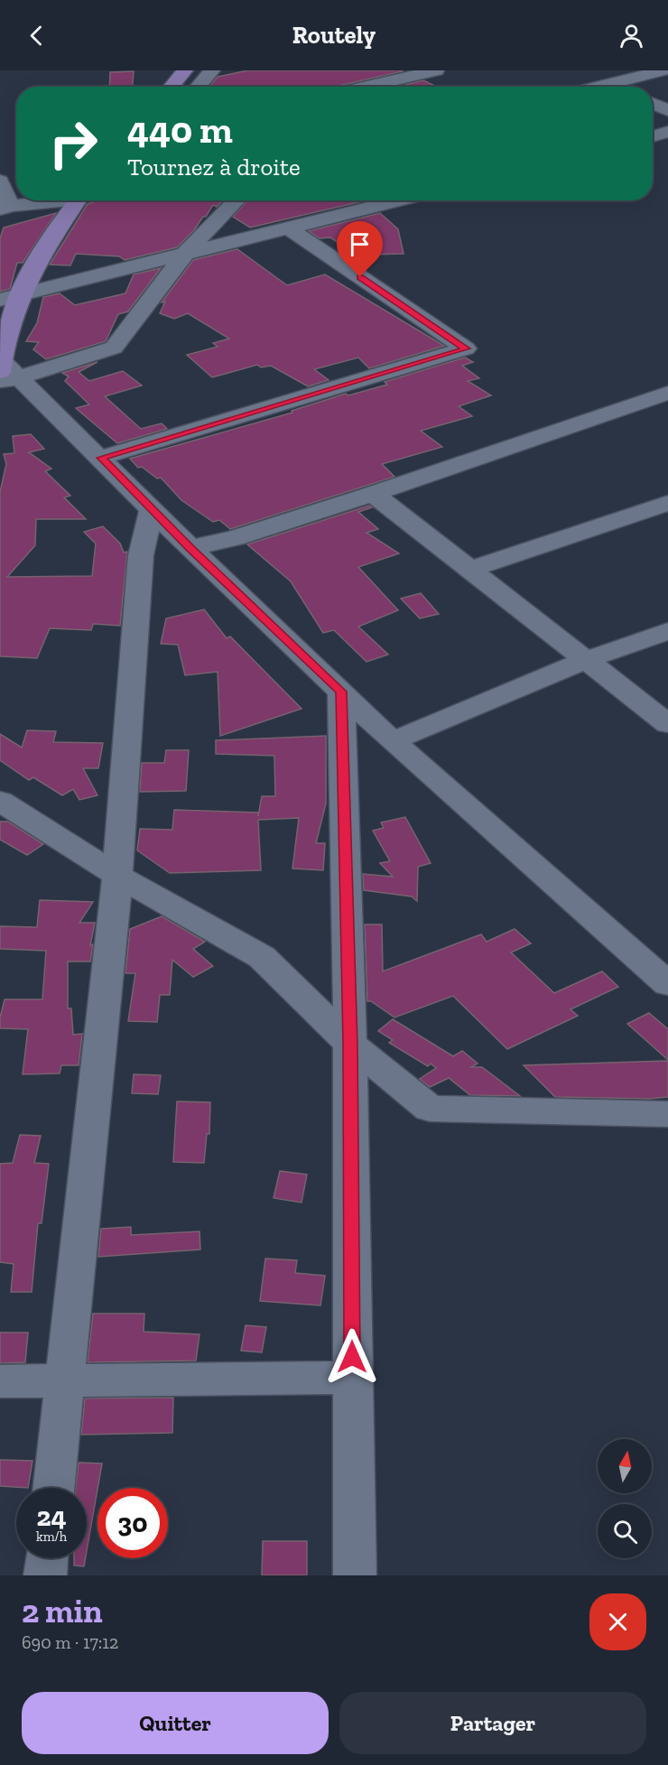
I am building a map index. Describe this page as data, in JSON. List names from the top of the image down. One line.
{"north":"top","page":{"header":"Routely","turn":["440 m","Tournez à droite"],"speed":"24 km/h","limit":"30","heading":["2 min","690 m · 17:12"],"buttons":["Quitter","Partager"]}}
